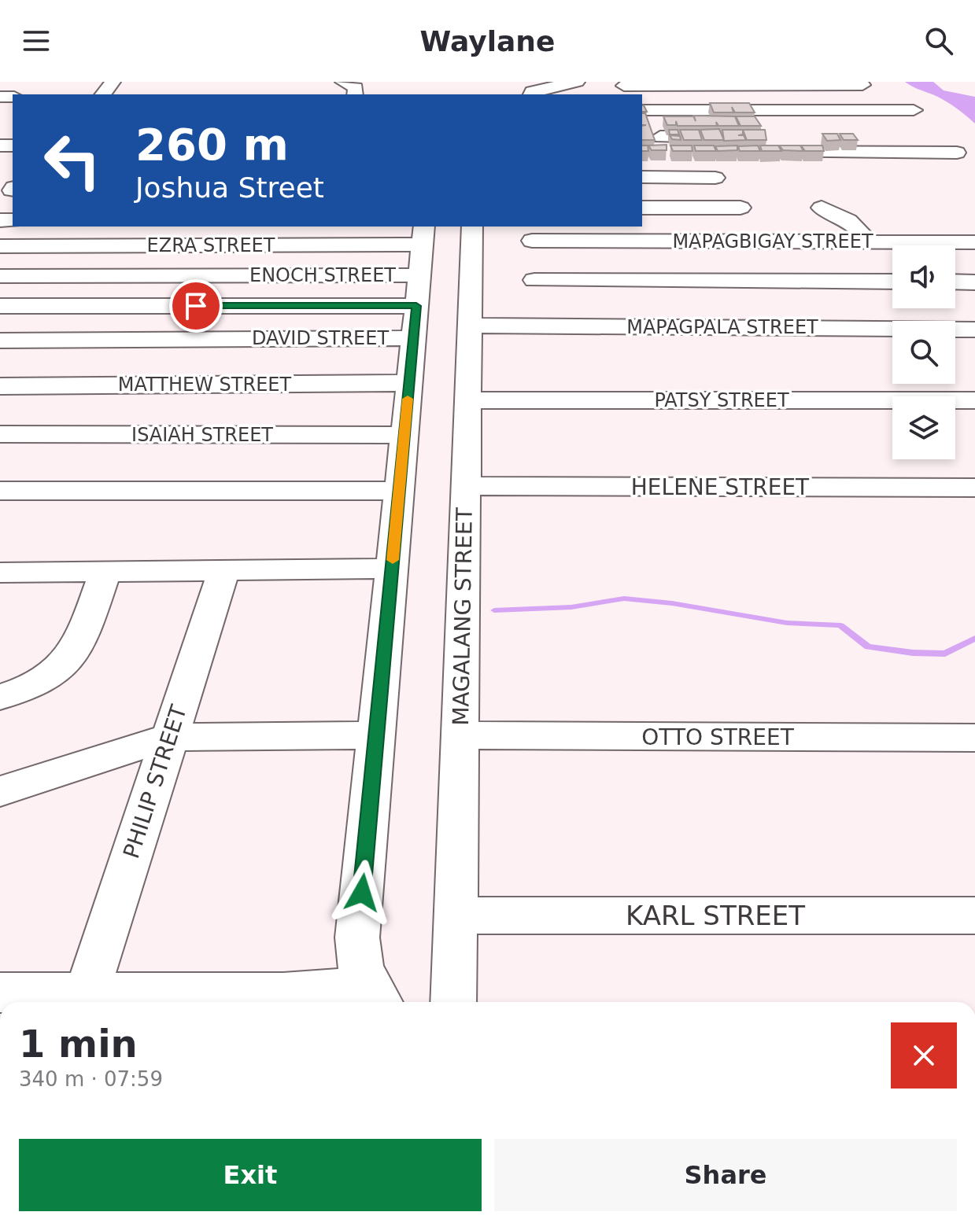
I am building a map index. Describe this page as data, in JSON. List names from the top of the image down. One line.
{"streets":{"street":["MAPAGBIGAY STREET","EZRA STREET","ENOCH STREET","MAPAGPALA STREET","DAVID STREET","MATTHEW STREET","PATSY STREET","ISAIAH STREET","HELENE STREET","MAGALANG STREET","OTTO STREET","PHILIP STREET","KARL STREET"]},"crossings":[["EZRA STREET","ENOCH STREET"],["EZRA STREET","DAVID STREET"],["ENOCH STREET","DAVID STREET"],["MAPAGPALA STREET","MAGALANG STREET"],["PATSY STREET","MAGALANG STREET"],["HELENE STREET","MAGALANG STREET"],["MAGALANG STREET","OTTO STREET"],["MAGALANG STREET","KARL STREET"]],"page":{"header":"Waylane","turn":["260 m","Joshua Street"],"heading":["1 min","340 m · 07:59"],"buttons":["Exit","Share"]}}
